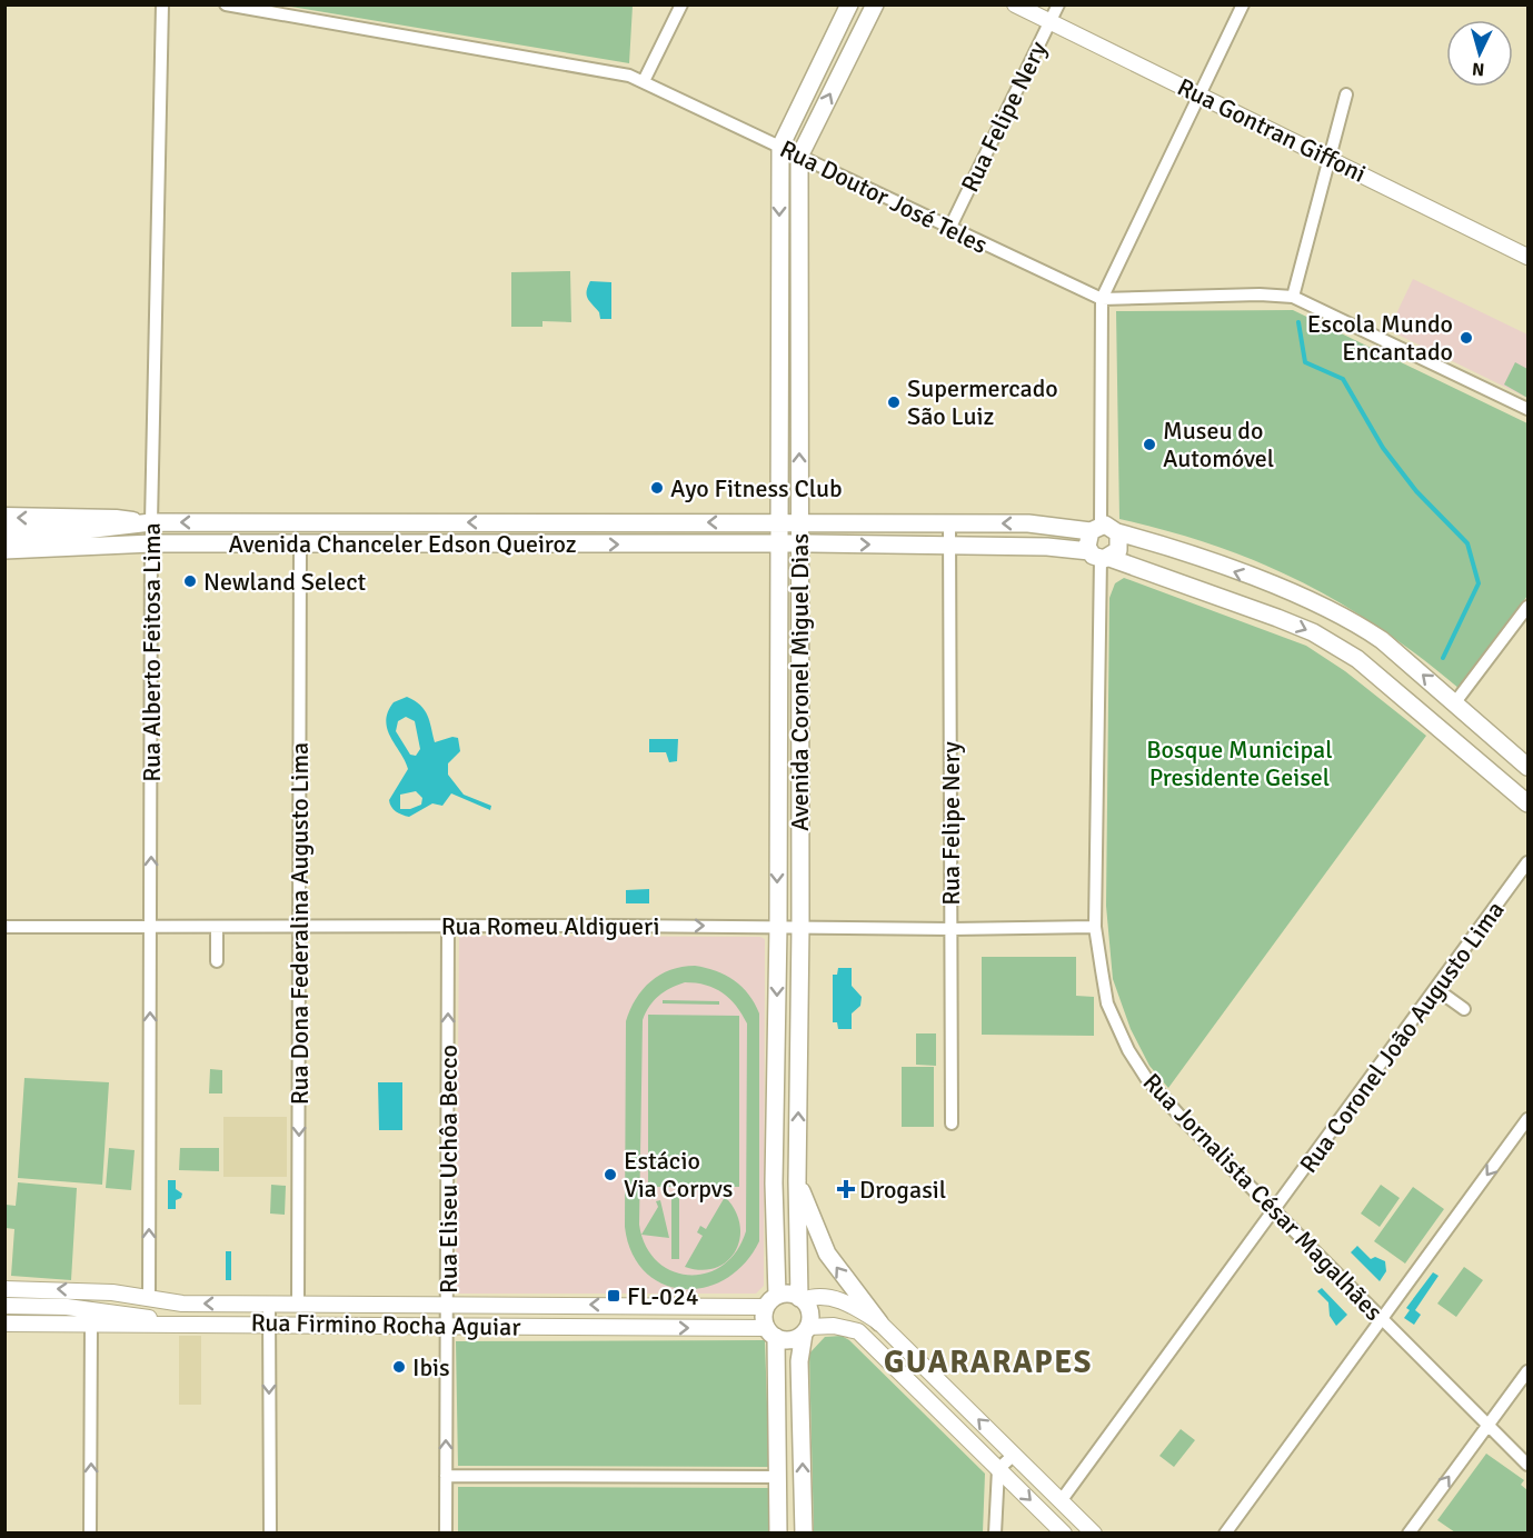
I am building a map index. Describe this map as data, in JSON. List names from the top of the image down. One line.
{"streets":{"main road":["Avenida Chanceler Edson Queiroz","Avenida Coronel Miguel Dias"],"street":["Rua Felipe Nery","Rua Gontran Giffoni","Rua Doutor José Teles","Rua Alberto Feitosa Lima","Rua Dona Federalina Augusto Lima","Rua Romeu Aldigueri","Rua Coronel João Augusto Lima","Rua Eliseu Uchôa Becco","Rua Jornalista César Magalhães","Rua Firmino Rocha Aguiar"]},"crossings":[["Rua Felipe Nery","Rua Gontran Giffoni"],["Rua Felipe Nery","Rua Doutor José Teles"],["Rua Felipe Nery","Avenida Chanceler Edson Queiroz"],["Rua Felipe Nery","Rua Romeu Aldigueri"],["Rua Doutor José Teles","Avenida Coronel Miguel Dias"],["Avenida Chanceler Edson Queiroz","Rua Alberto Feitosa Lima"],["Avenida Chanceler Edson Queiroz","Avenida Coronel Miguel Dias"],["Avenida Chanceler Edson Queiroz","Rua Dona Federalina Augusto Lima"],["Avenida Chanceler Edson Queiroz","Rua Jornalista César Magalhães"],["Rua Alberto Feitosa Lima","Rua Romeu Aldigueri"],["Rua Alberto Feitosa Lima","Rua Firmino Rocha Aguiar"],["Avenida Coronel Miguel Dias","Rua Romeu Aldigueri"],["Avenida Coronel Miguel Dias","Rua Firmino Rocha Aguiar"],["Rua Dona Federalina Augusto Lima","Rua Romeu Aldigueri"],["Rua Dona Federalina Augusto Lima","Rua Firmino Rocha Aguiar"],["Rua Romeu Aldigueri","Rua Eliseu Uchôa Becco"],["Rua Romeu Aldigueri","Rua Jornalista César Magalhães"],["Rua Coronel João Augusto Lima","Rua Jornalista César Magalhães"],["Rua Eliseu Uchôa Becco","Rua Firmino Rocha Aguiar"]],"one_way":["Rua Alberto Feitosa Lima","Rua Dona Federalina Augusto Lima","Rua Eliseu Uchôa Becco"],"districts":["GUARARAPES"],"parks":["Bosque Municipal Presidente Geisel"],"places":{"other":["Escola Mundo Encantado","Supermercado São Luiz","Museu do Automóvel","Ayo Fitness Club","Newland Select","Estácio Via Corpvs","Ibis"],"health":["Drogasil"],"transit":["FL-024"]},"north":"bottom"}
